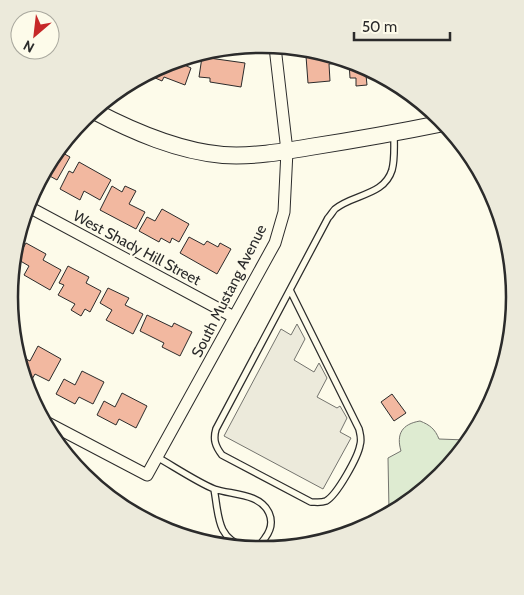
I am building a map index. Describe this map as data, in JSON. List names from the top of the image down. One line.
{"streets":{"street":["West Shady Hill Street","South Mustang Avenue"]},"crossings":[["West Shady Hill Street","South Mustang Avenue"]],"scale_bar":"50 m","north":"bottom left"}
